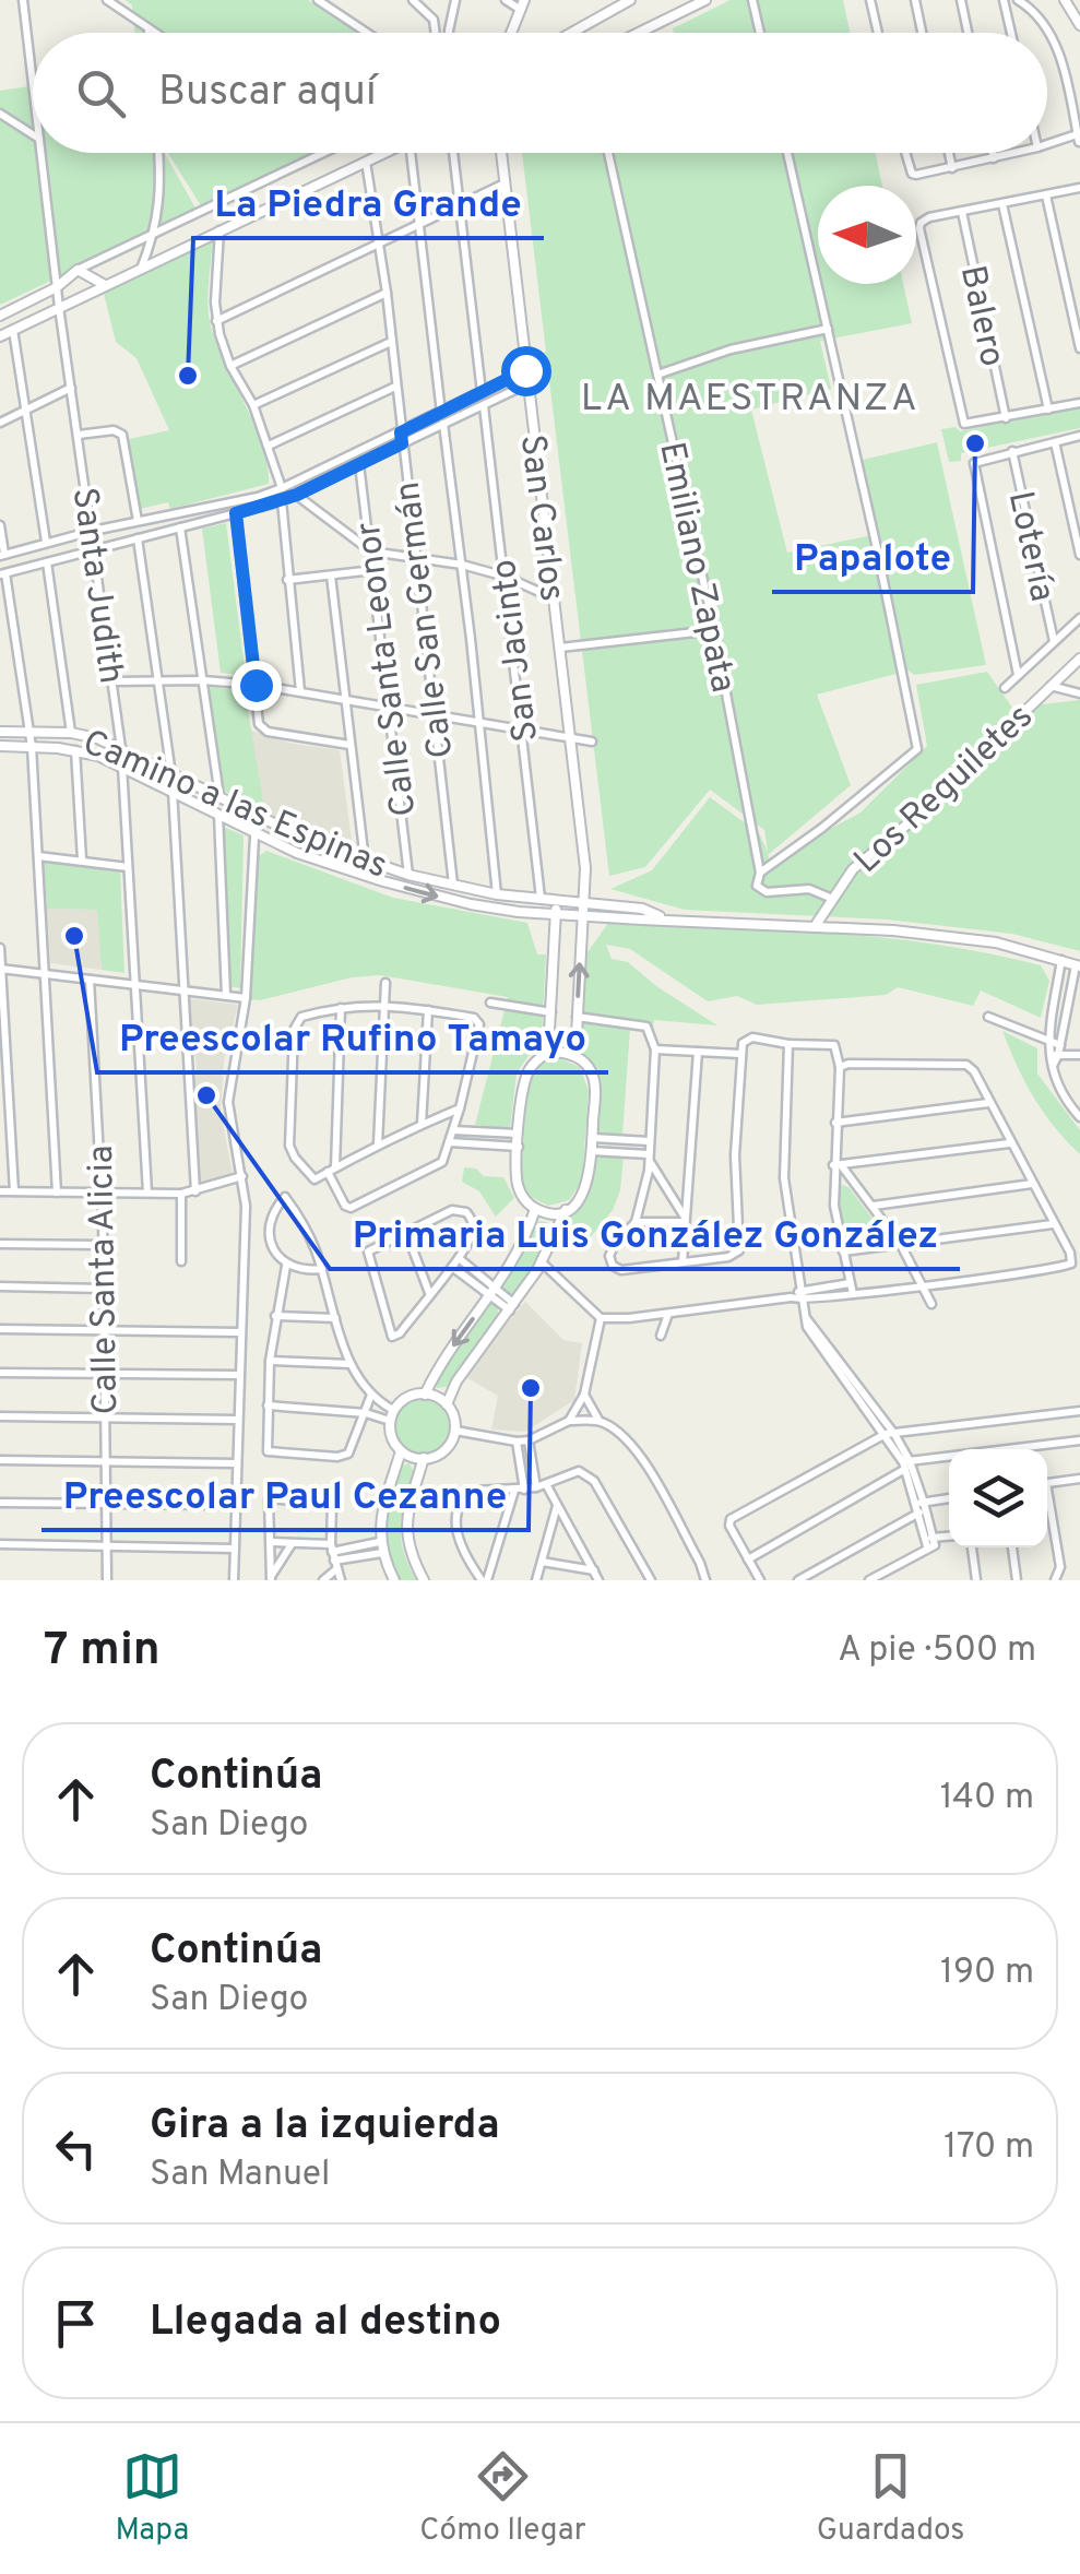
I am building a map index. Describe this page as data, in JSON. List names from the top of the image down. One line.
{"streets":{"street":["Balero","San Carlos","Lotería","Emiliano Zapata","Santa Judith","Calle San Germán","San Jacinto","Calle Santa Leonor","Los Reguiletes","Camino a las Espinas","Calle Santa Alicia"]},"crossings":[["San Carlos","Camino a las Espinas"],["Santa Judith","Camino a las Espinas"],["Calle San Germán","Camino a las Espinas"],["San Jacinto","Camino a las Espinas"],["Calle Santa Leonor","Camino a las Espinas"],["Los Reguiletes","Camino a las Espinas"]],"districts":["LA MAESTRANZA"],"places":["La Piedra Grande","Papalote","Preescolar Rufino Tamayo","Primaria Luis González González","Preescolar Paul Cezanne"],"north":"left","page":{"search":"Buscar aquí","heading":["7 min","A pie · 500 m"],"list":[["Continúa","San Diego","140 m"],["Continúa","San Diego","190 m"],["Gira a la izquierda","San Manuel","170 m"],"Llegada al destino"],"nav":["Mapa","Cómo llegar","Guardados"]}}
